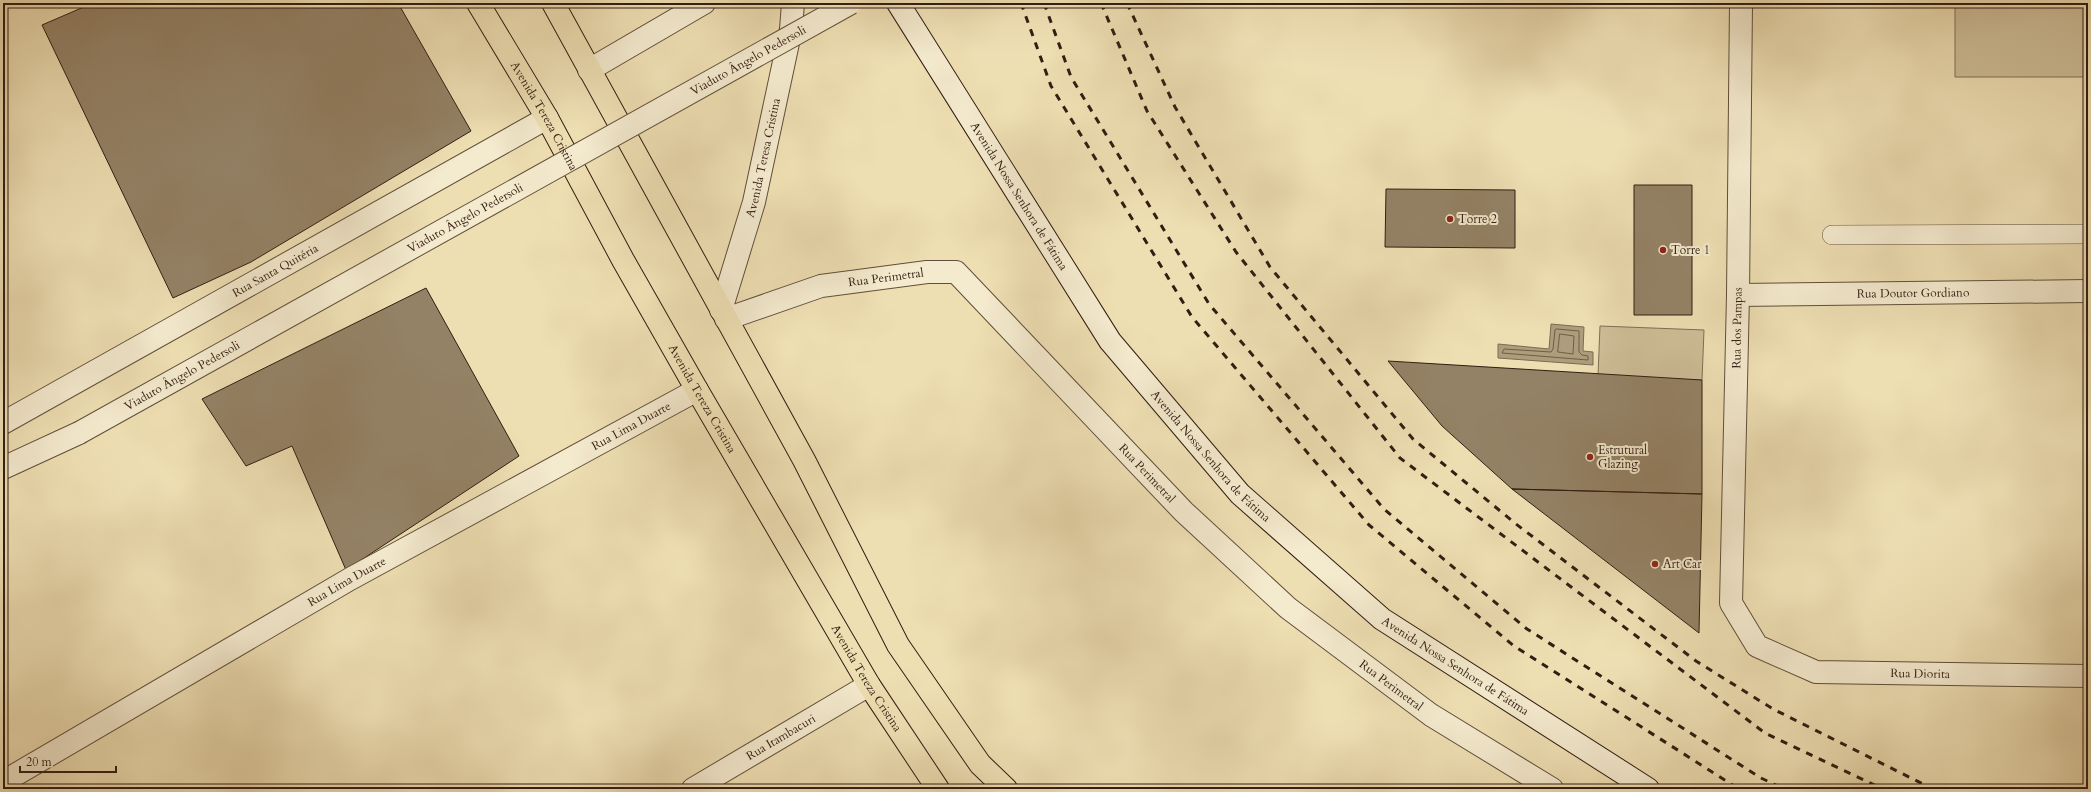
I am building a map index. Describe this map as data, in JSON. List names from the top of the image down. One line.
{"streets":{"highway":["Avenida Tereza Cristina"],"street":["Viaduto Ângelo Pedersoli","Avenida Teresa Cristina","Avenida Nossa Senhora de Fátima","Rua Santa Quitéria","Rua Perimetral","Rua Doutor Gordiano","Rua dos Pampas","Rua Lima Duarte","Rua Diorita","Rua Itambacuri"]},"crossings":[["Avenida Tereza Cristina","Rua Santa Quitéria"],["Avenida Tereza Cristina","Rua Lima Duarte"],["Avenida Tereza Cristina","Rua Itambacuri"],["Avenida Teresa Cristina","Rua Perimetral"],["Rua Doutor Gordiano","Rua dos Pampas"],["Rua dos Pampas","Rua Diorita"]],"places":["Torre 2","Torre 1","Estrutural Glazing","Art Car"],"scale_bar":"20 m"}
